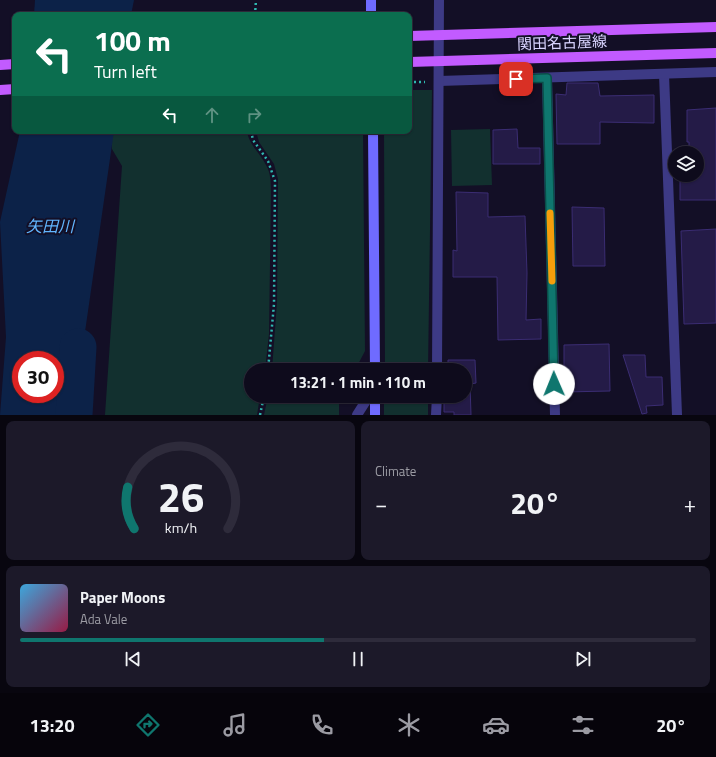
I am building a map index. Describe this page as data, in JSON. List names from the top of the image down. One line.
{"streets":{"main road":["関田名古屋線"]},"water":["矢田川"],"page":{"turn":["100 m","Turn left"],"limit":"30","trip":"13:21 · 1 min · 110 m","tile":"Climate","heat":["−","20°","+"],"song":["Paper Moons","Ada Vale"],"tabs":["13:20","20°"],"gauge":["26","km/h"]}}
